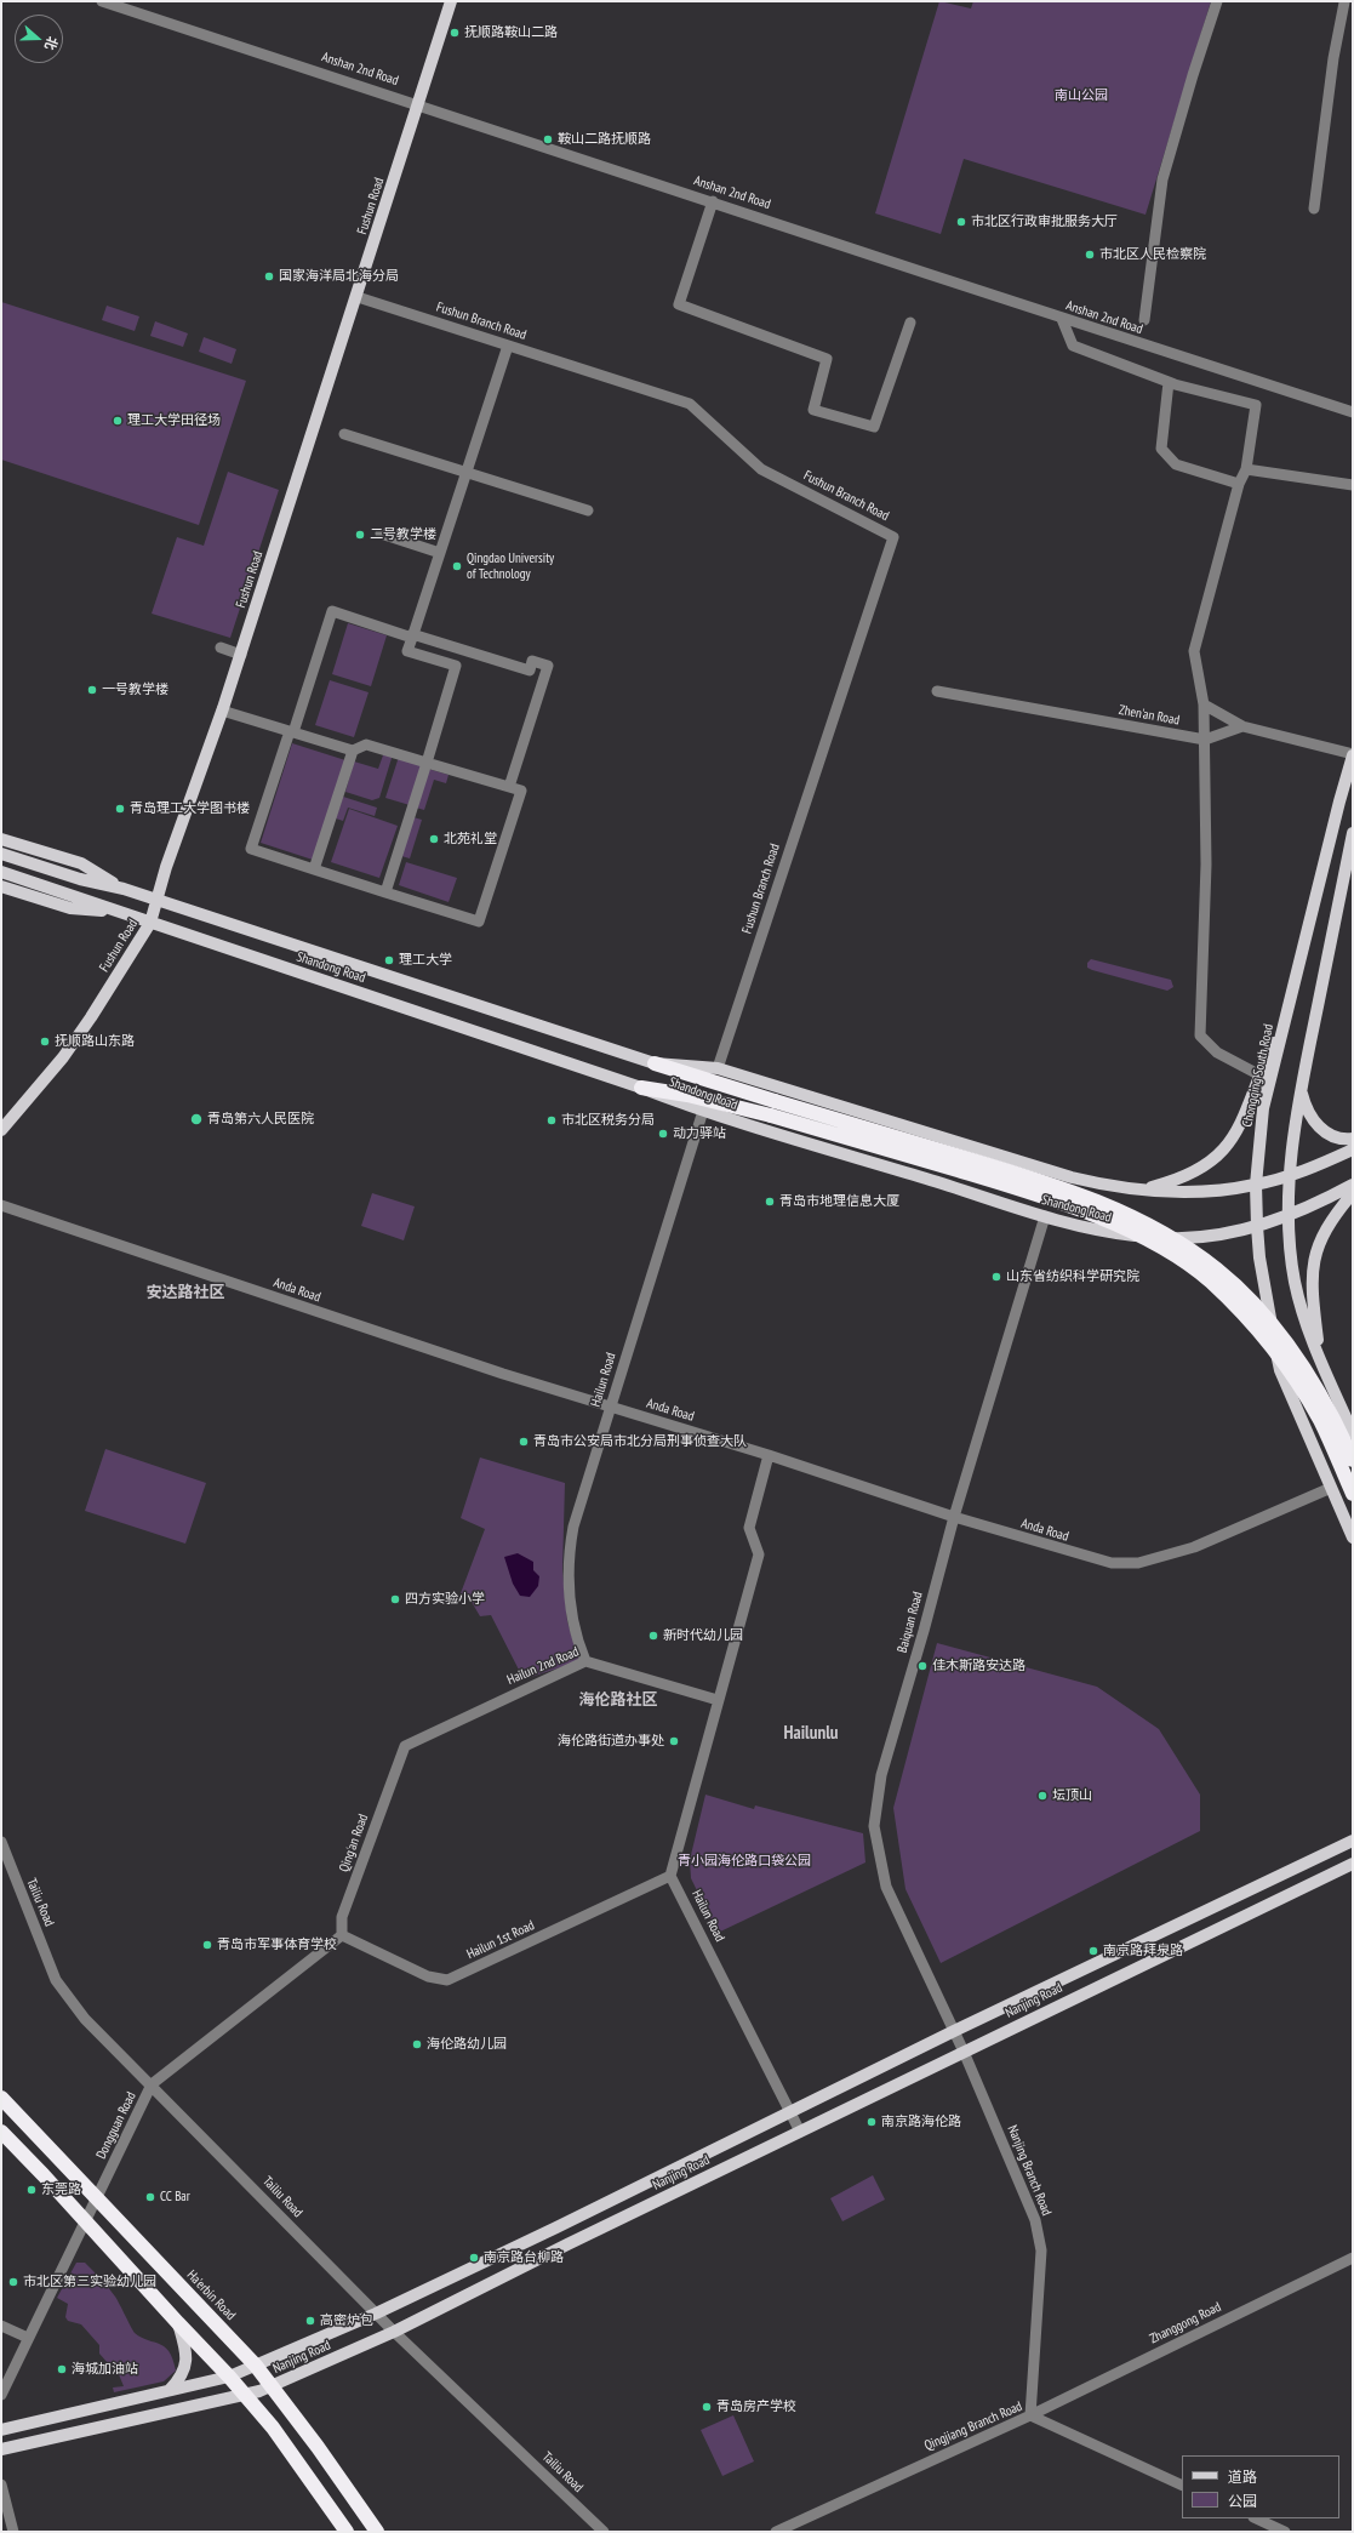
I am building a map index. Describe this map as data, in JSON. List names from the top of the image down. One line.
{"streets":{"highway":["Ha'erbin Road"],"main road":["Fushun Road","Shandong Road","Chongqing South Road","Nanjing Road"],"street":["Anshan 2nd Road","Fushun Branch Road","Zhen'an Road","Anda Road","Hailun Road","Baiquan Road","Hailun 2nd Road","Qing'an Road","Tailiu Road","Hailun 1st Road","Dongguan Road","Nanjing Branch Road","Zhanggong Road","Qingjiang Branch Road"]},"crossings":[["Anshan 2nd Road","Fushun Road"],["Fushun Road","Fushun Branch Road"],["Fushun Road","Shandong Road"],["Fushun Branch Road","Shandong Road"],["Shandong Road","Chongqing South Road"],["Shandong Road","Hailun Road"],["Shandong Road","Baiquan Road"],["Chongqing South Road","Anda Road"],["Anda Road","Hailun Road"],["Anda Road","Baiquan Road"],["Hailun Road","Hailun 2nd Road"],["Hailun Road","Hailun 1st Road"],["Hailun Road","Nanjing Road"],["Baiquan Road","Nanjing Road"],["Baiquan Road","Nanjing Branch Road"],["Hailun 2nd Road","Qing'an Road"],["Qing'an Road","Hailun 1st Road"],["Qing'an Road","Dongguan Road"],["Tailiu Road","Nanjing Road"],["Tailiu Road","Dongguan Road"],["Hailun 1st Road","Dongguan Road"],["Nanjing Road","Nanjing Branch Road"],["Nanjing Road","Ha'erbin Road"],["Dongguan Road","Ha'erbin Road"],["Nanjing Branch Road","Zhanggong Road"],["Nanjing Branch Road","Qingjiang Branch Road"],["Zhanggong Road","Qingjiang Branch Road"]],"districts":["安达路社区","海伦路社区","Hailunlu"],"parks":["南山公园","青小园海伦路口袋公园"],"places":["抚顺路鞍山二路","鞍山二路抚顺路","市北区行政审批服务大厅","市北区人民检察院","国家海洋局北海分局","理工大学田径场","二号教学楼","Qingdao University of Technology","一号教学楼","青岛理工大学图书楼","北苑礼堂","理工大学","抚顺路山东路","青岛第六人民医院","市北区税务分局","动力驿站","青岛市地理信息大厦","山东省纺织科学研究院","青岛市公安局市北分局刑事侦查大队","四方实验小学","新时代幼儿园","佳木斯路安达路","海伦路街道办事处","坛顶山","青岛市军事体育学校","南京路拜泉路","海伦路幼儿园","南京路海伦路","东莞路","CC Bar","南京路台柳路","市北区第三实验幼儿园","高密炉包","海城加油站","青岛房产学校"],"legend":["道路","公园"],"north":"right"}
